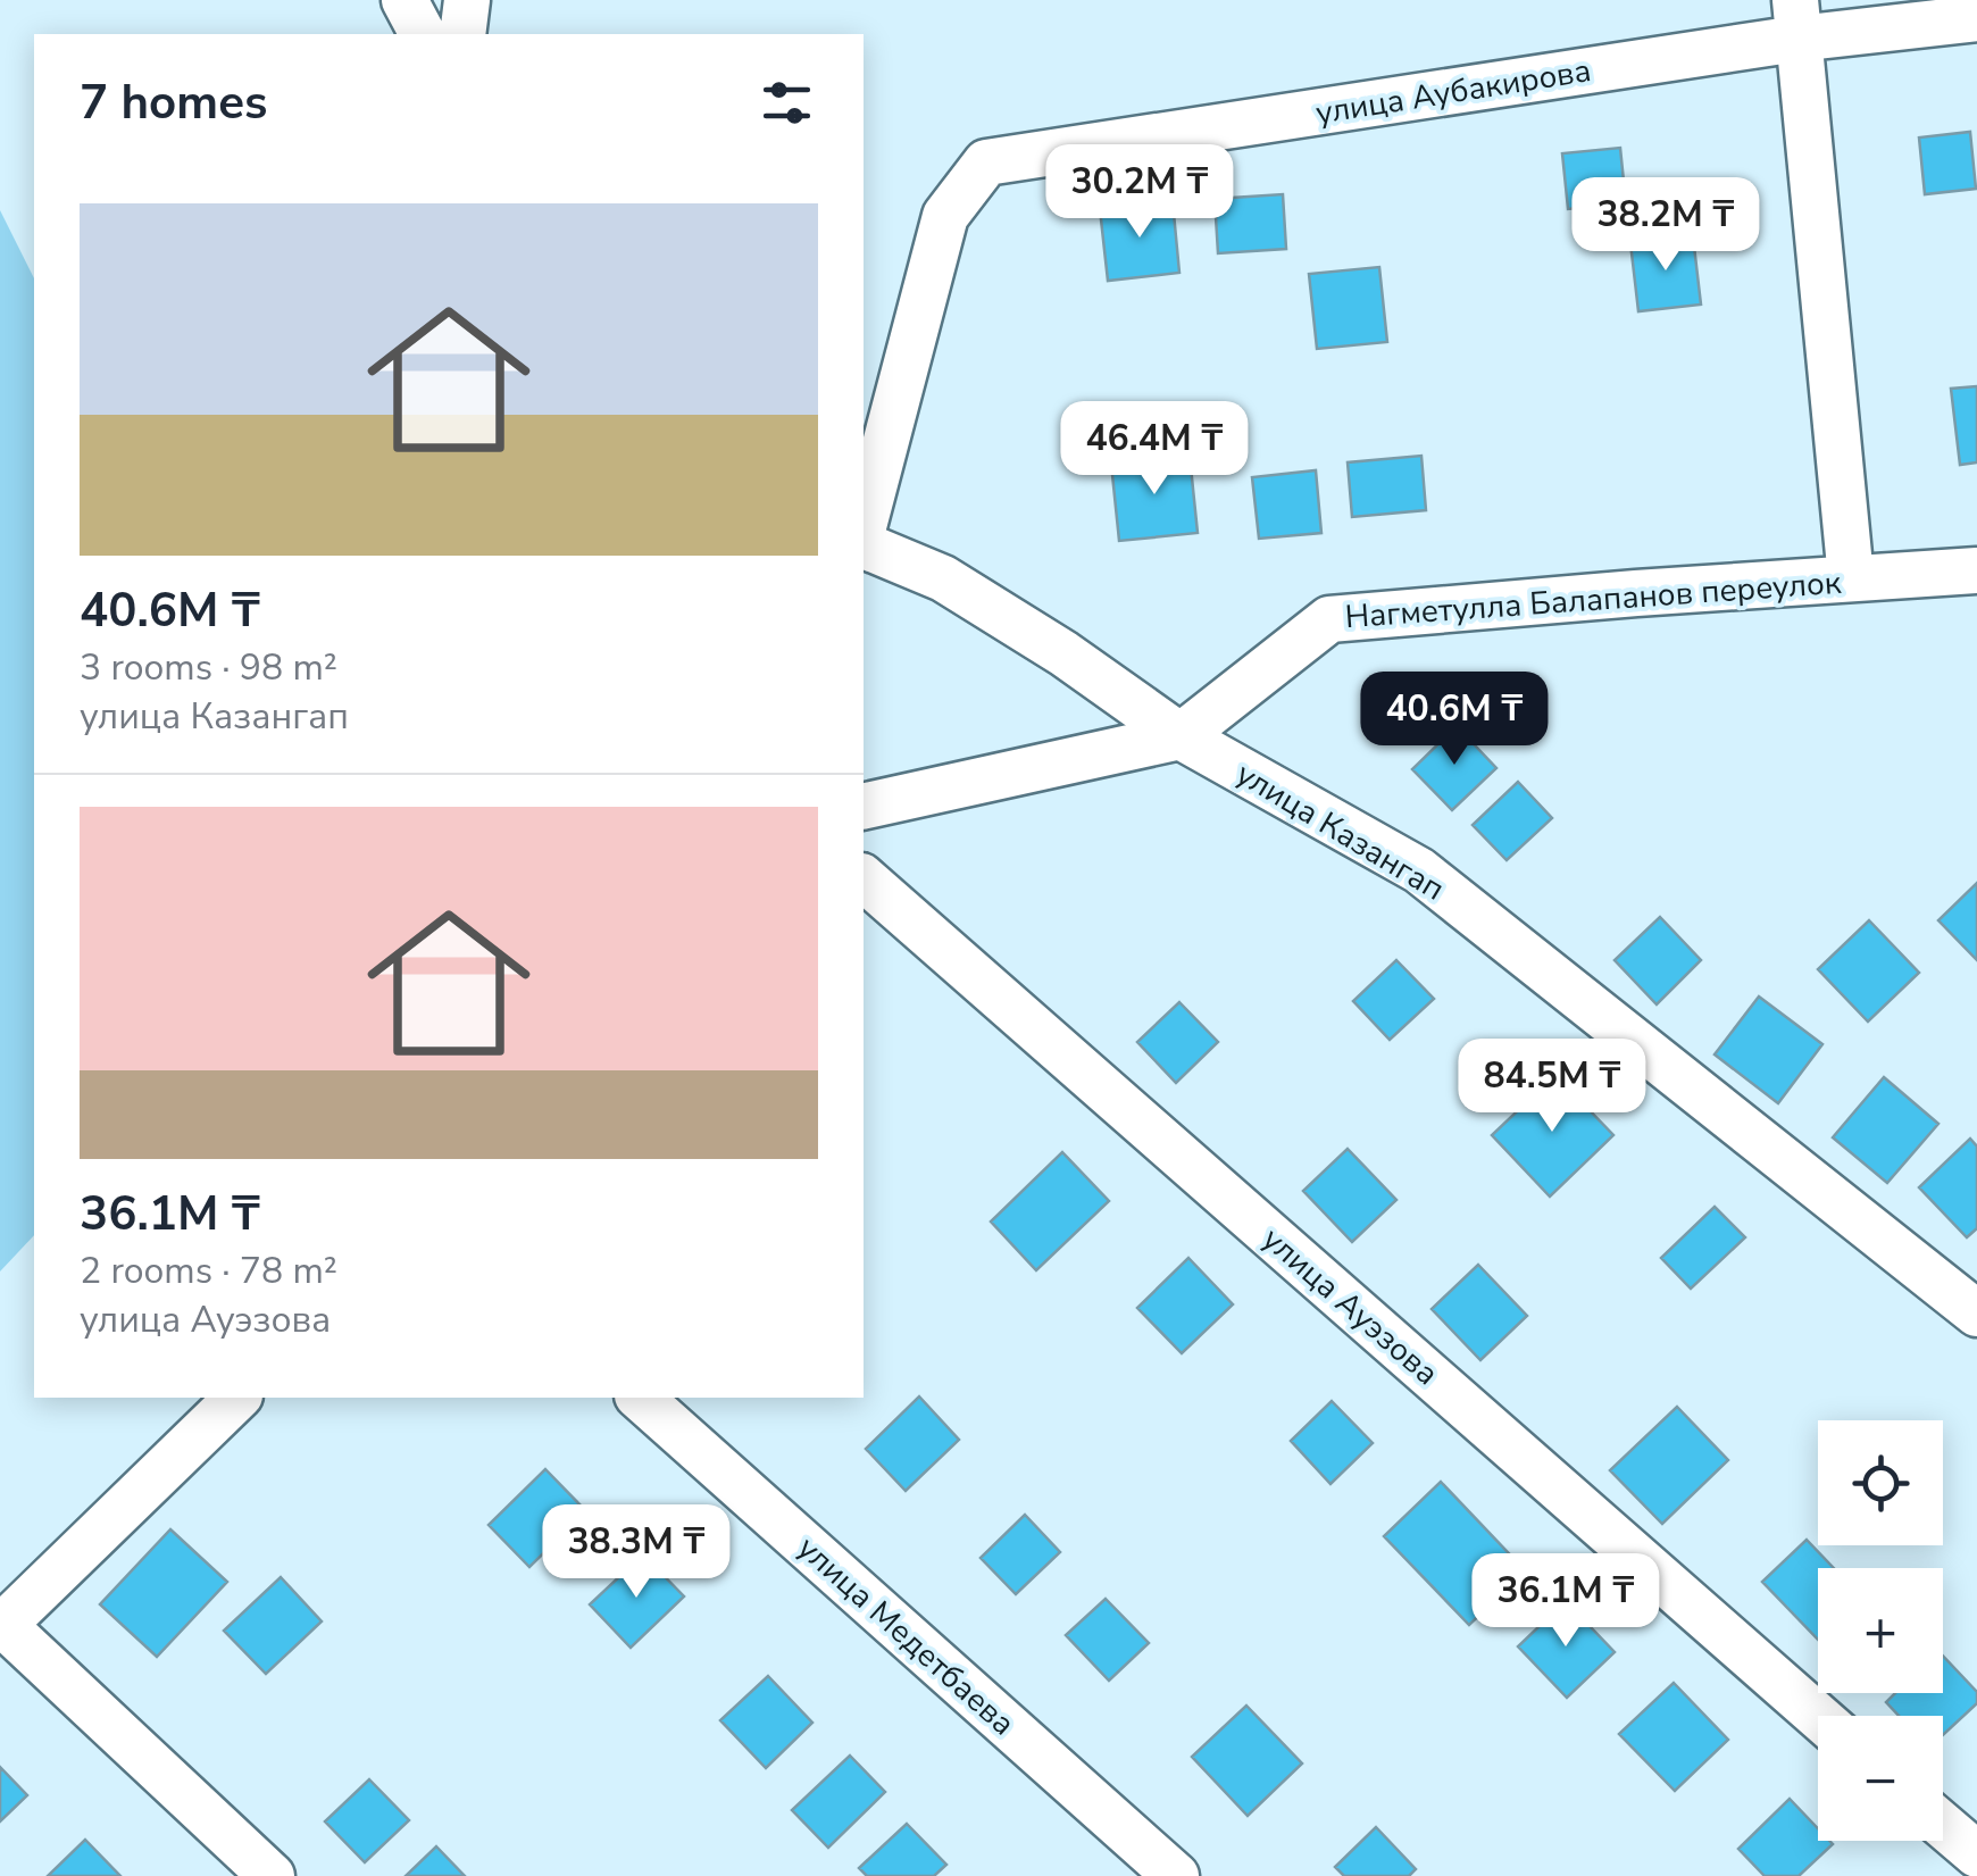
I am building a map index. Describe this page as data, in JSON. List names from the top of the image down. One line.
{"streets":{"street":["улица Аубакирова","Нагметулла Балапанов переулок","улица Казангап","улица Ауэзова","улица Медетбаева"]},"crossings":[["Нагметулла Балапанов переулок","улица Казангап"]],"page":{"heading":"7 homes","price":["30.2M ₸","38.2M ₸","46.4M ₸","40.6M ₸","84.5M ₸","38.3M ₸","36.1M ₸"],"list":[{"name":"40.6M ₸","note":"3 rooms · 98 m² · улица Казангап"},{"name":"36.1M ₸","note":"2 rooms · 78 m² · улица Ауэзова"}],"map_buttons":["+","−"]}}
